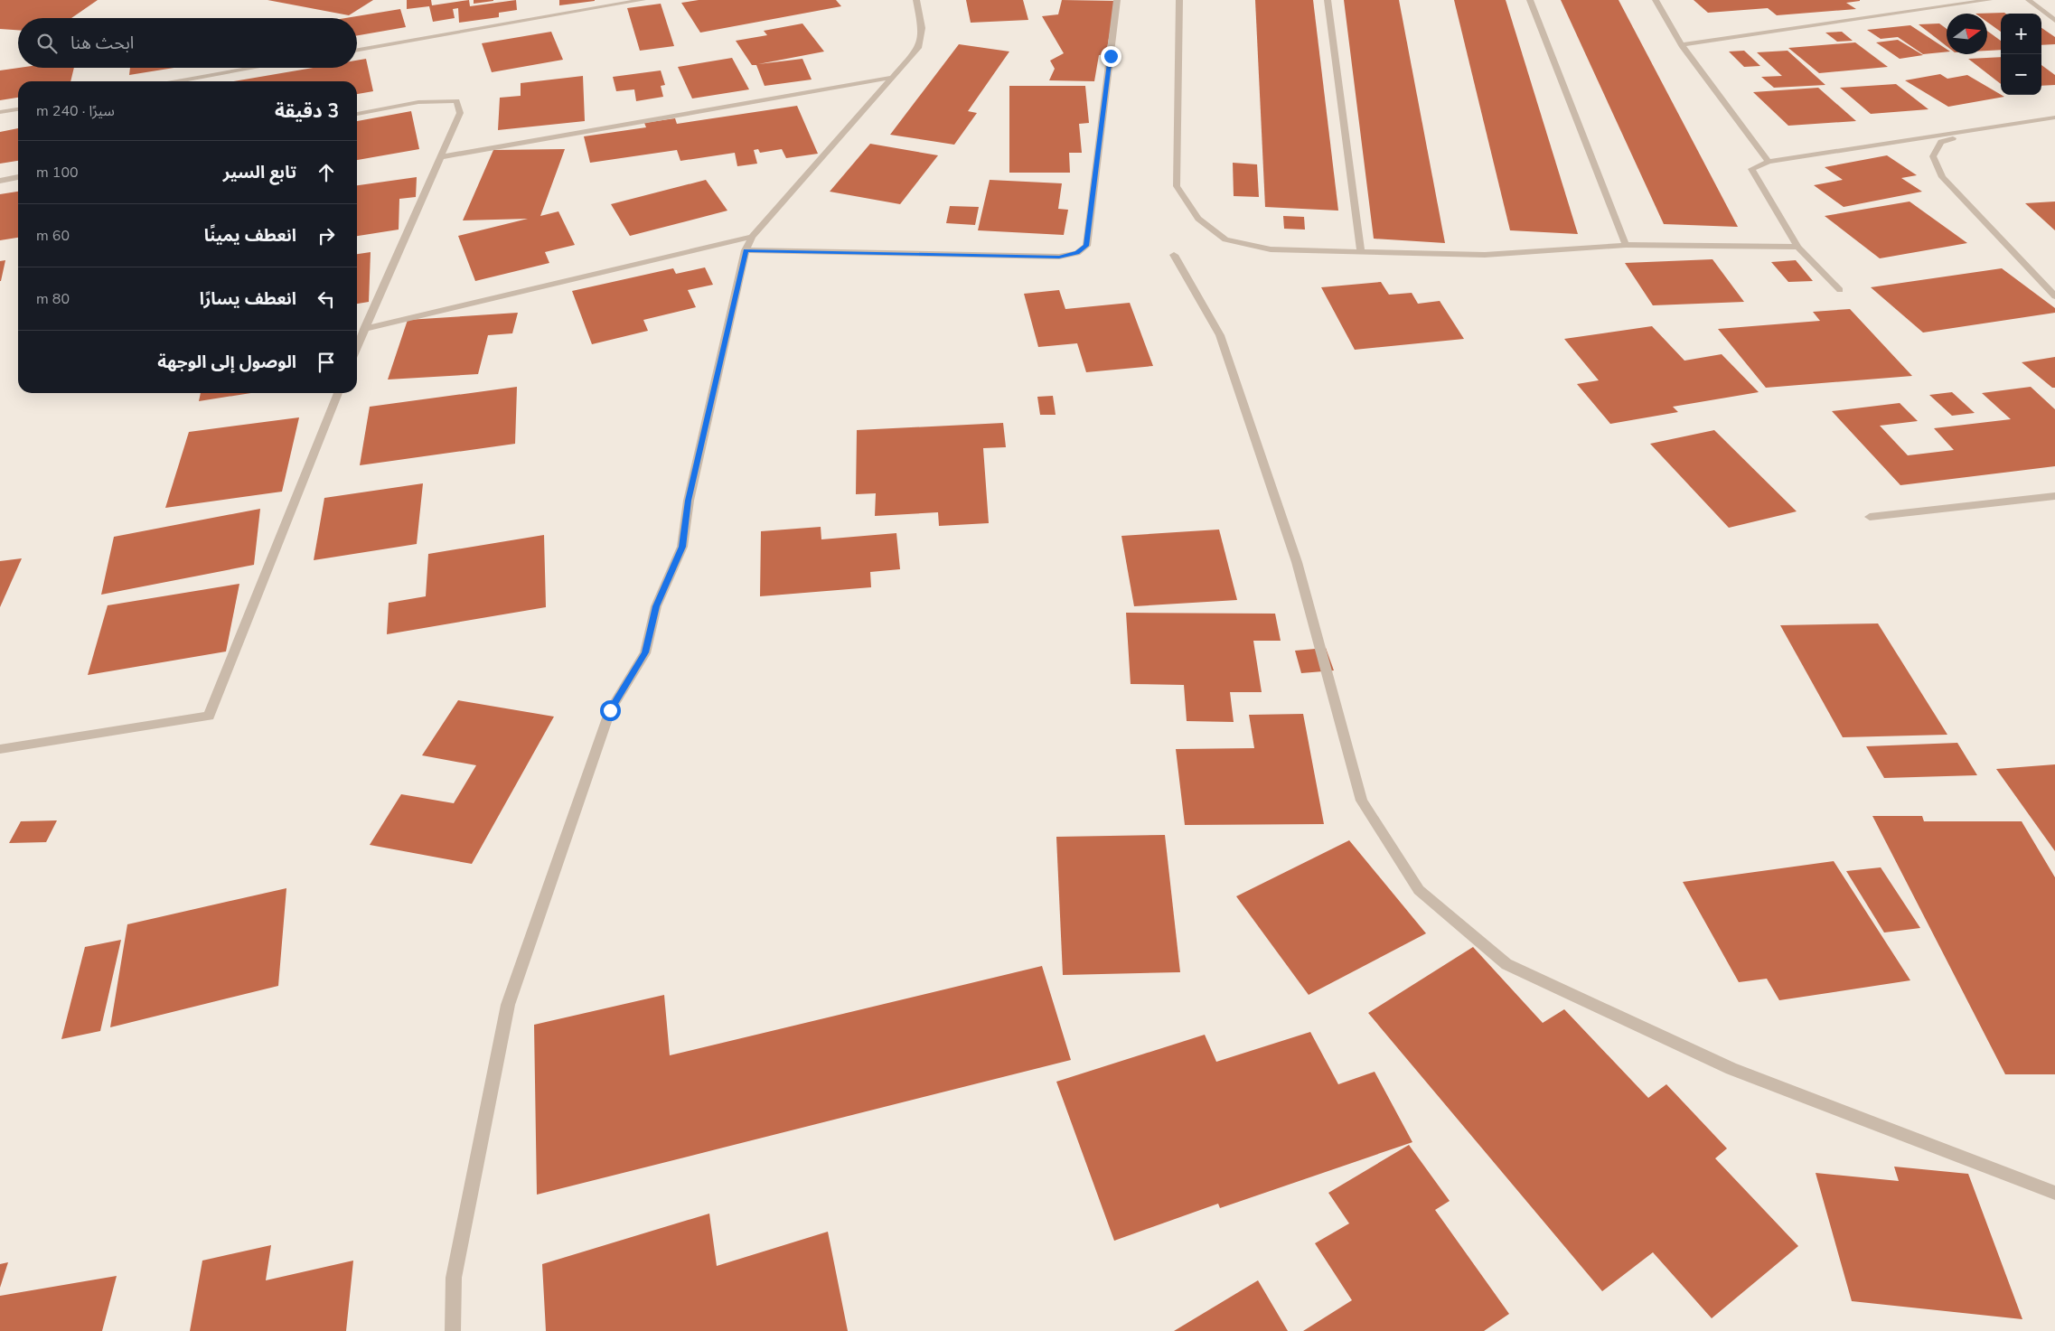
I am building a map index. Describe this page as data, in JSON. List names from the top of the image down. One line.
{"north":"right","page":{"map_buttons":["+","−"],"search":"ابحث هنا","heading":["3 دقيقة","سيرًا · 240 m"],"list":[["تابع السير","100 m"],["انعطف يمينًا","60 m"],["انعطف يسارًا","80 m"],"الوصول إلى الوجهة"]}}
